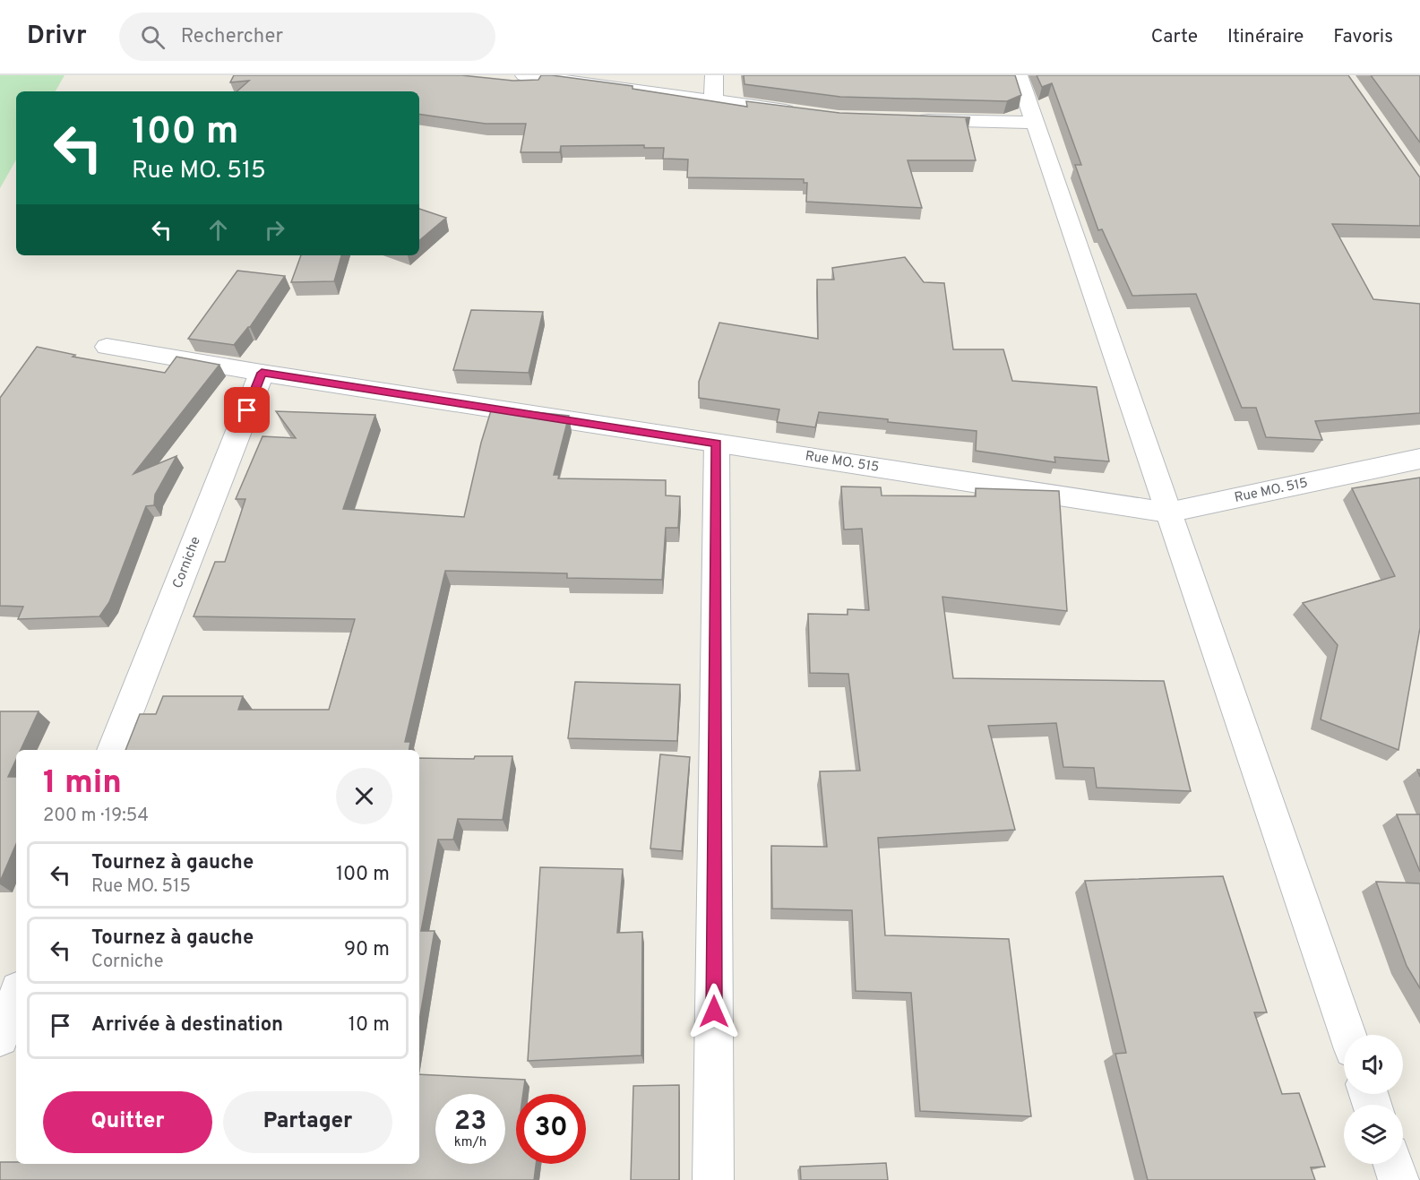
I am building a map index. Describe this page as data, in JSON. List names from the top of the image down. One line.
{"streets":{"street":["Rue MO. 515","Corniche"]},"crossings":[["Rue MO. 515","Corniche"]],"page":{"header":"Drivr","search":"Rechercher","nav":["Carte","Itinéraire","Favoris"],"turn":["100 m","Rue MO. 515"],"heading":["1 min","200 m · 19:54"],"list":[{"name":"Tournez à gauche","note":"Rue MO. 515","value":"100 m"},{"name":"Tournez à gauche","note":"Corniche","value":"90 m"},{"name":"Arrivée à destination","value":"10 m"}],"buttons":["Quitter","Partager"],"speed":"23 km/h","limit":"30"}}
